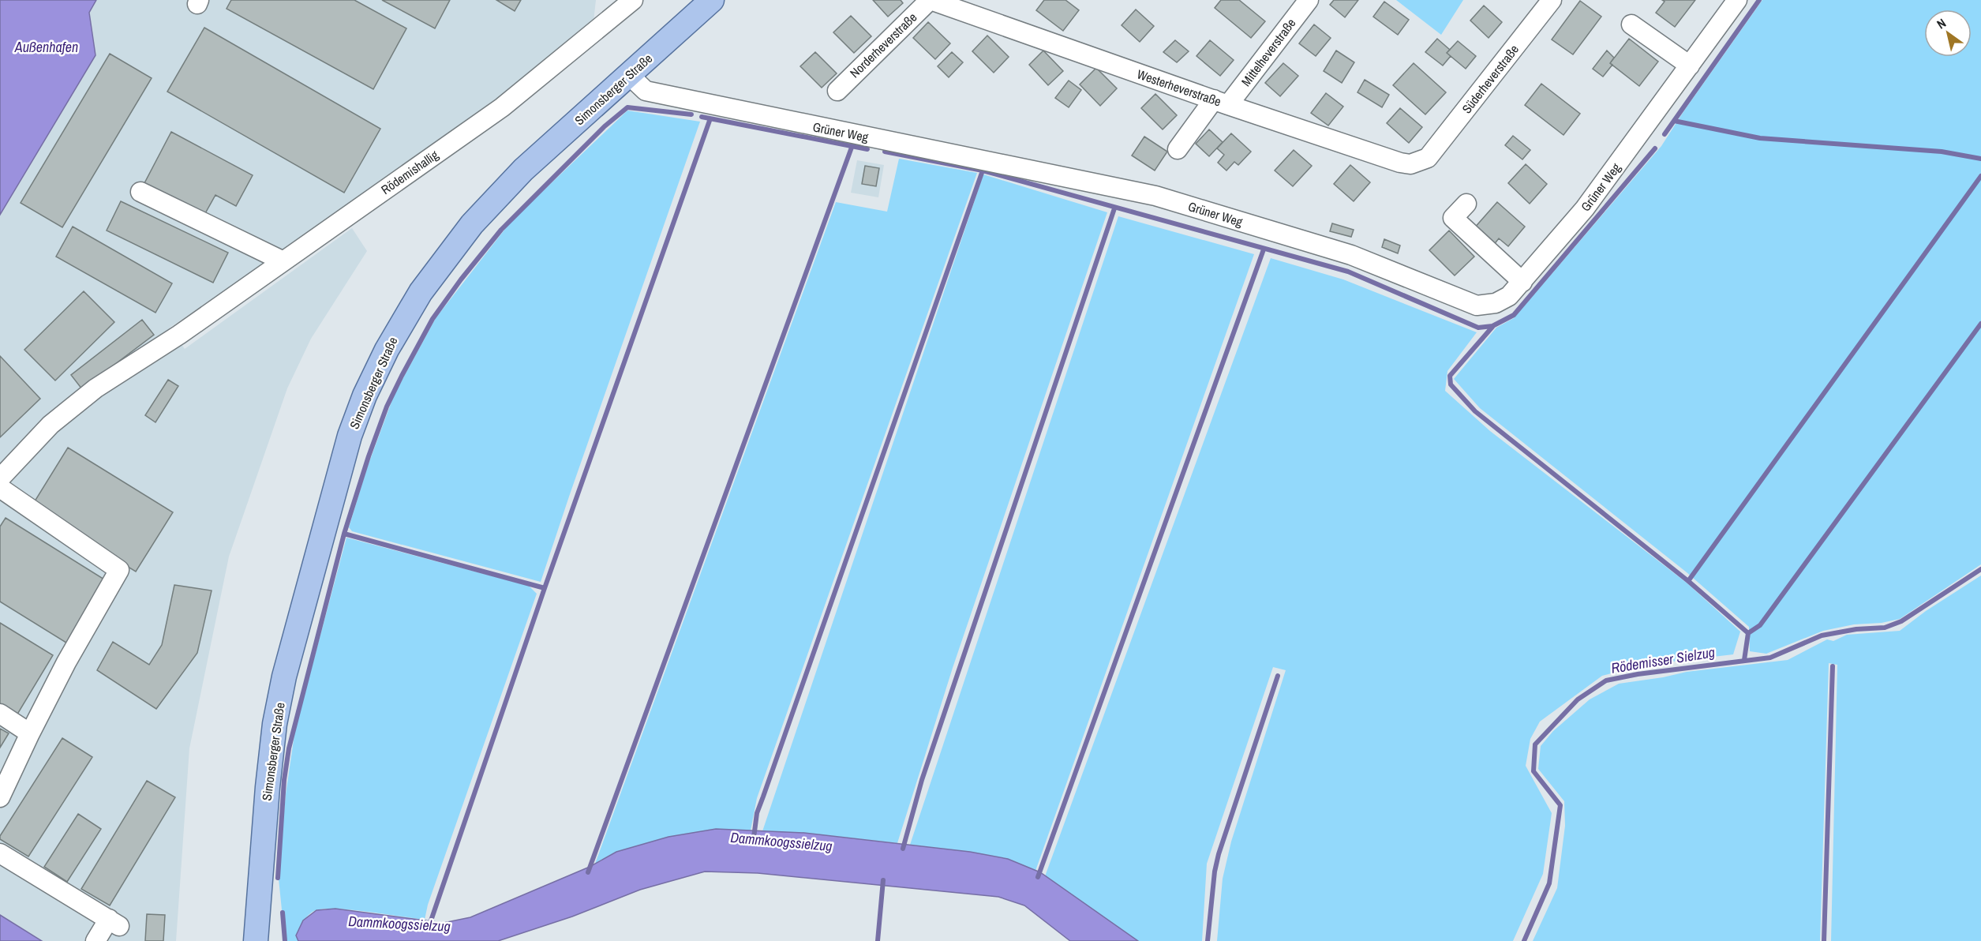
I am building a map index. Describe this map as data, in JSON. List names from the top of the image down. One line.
{"streets":{"main road":["Simonsberger Straße"],"street":["Norderheverstraße","Mittelheverstraße","Süderheverstraße","Westerheverstraße","Grüner Weg","Rödemishallig"]},"crossings":[["Norderheverstraße","Westerheverstraße"],["Mittelheverstraße","Westerheverstraße"],["Süderheverstraße","Westerheverstraße"],["Simonsberger Straße","Grüner Weg"]],"water":["Außenhafen","Rödemisser Sielzug","Dammkoogssielzug"],"north":"top left"}
